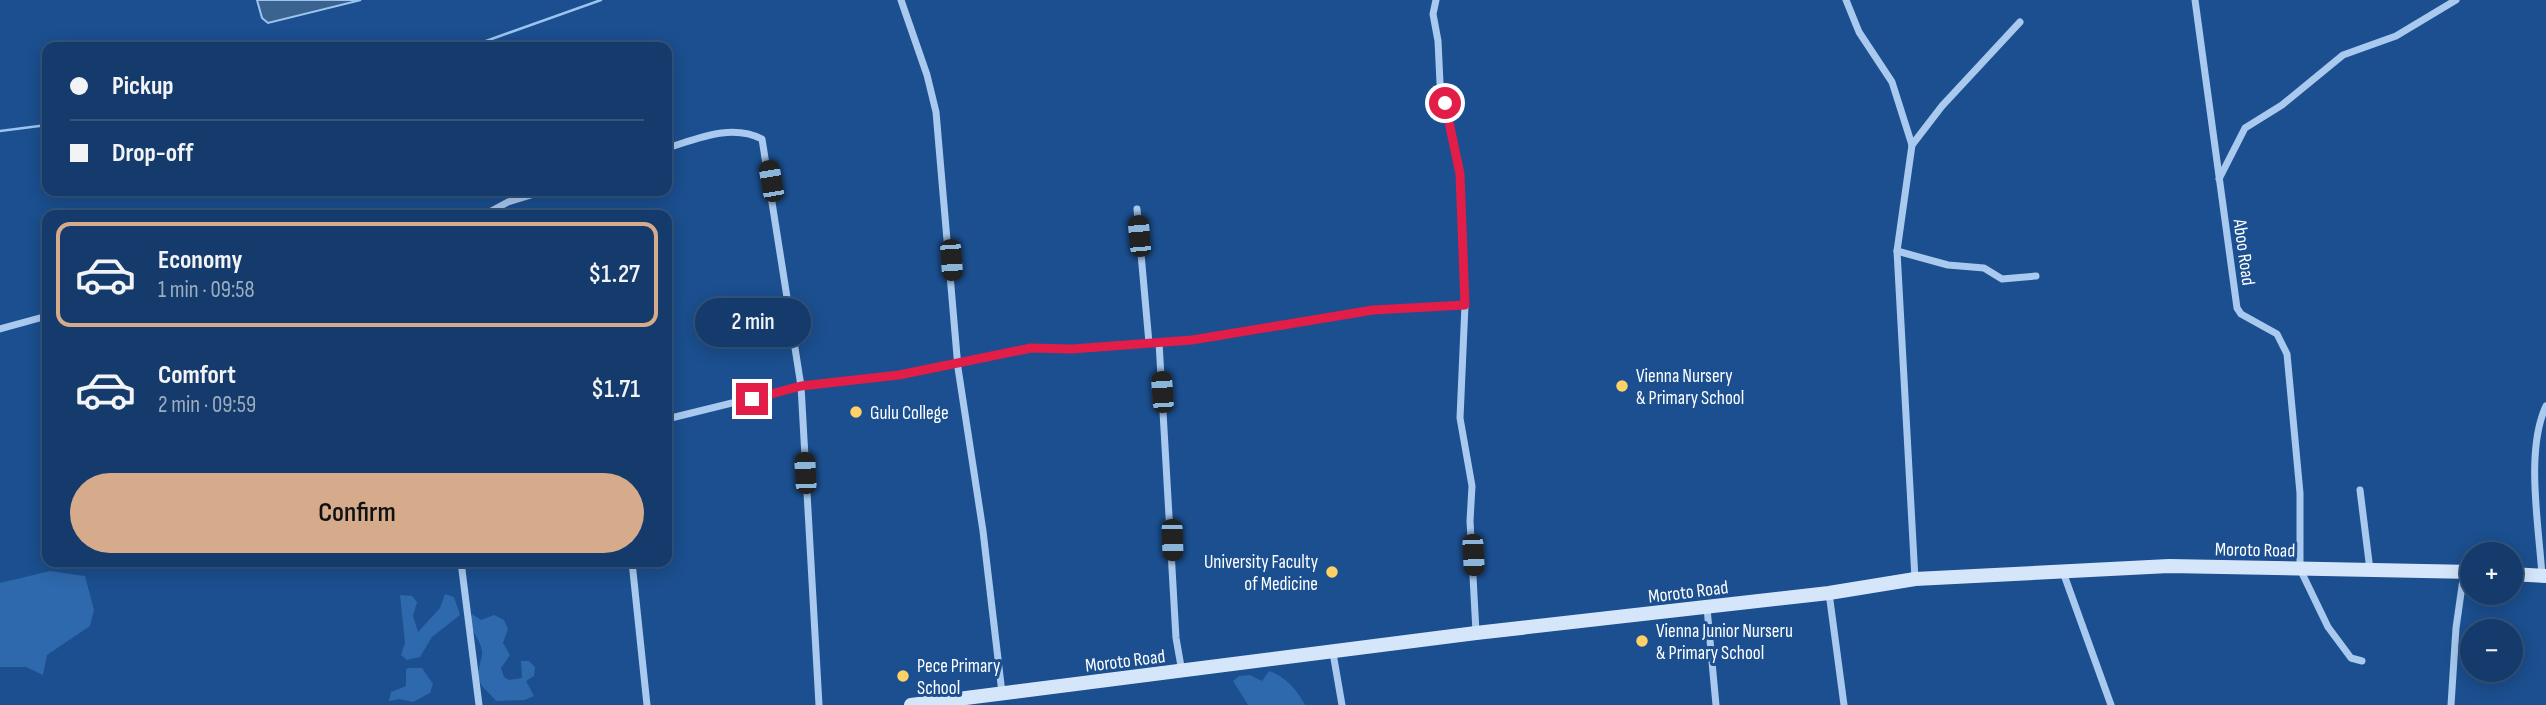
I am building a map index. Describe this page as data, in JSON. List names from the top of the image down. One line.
{"streets":{"main road":["Moroto Road"],"street":["Aboo Road"]},"crossings":[["Aboo Road","Moroto Road"]],"places":["Vienna Nursery & Primary School","Gulu College","University Faculty of Medicine","Vienna Junior Nurseru & Primary School","Pece Primary School"],"page":{"banner":["Pickup","Drop-off"],"list":[{"name":"Economy","note":"1 min · 09:58","value":"$1.27"},{"name":"Comfort","note":"2 min · 09:59","value":"$1.71"}],"bubble":"2 min","buttons":"Confirm","map_buttons":["+","−"]}}
